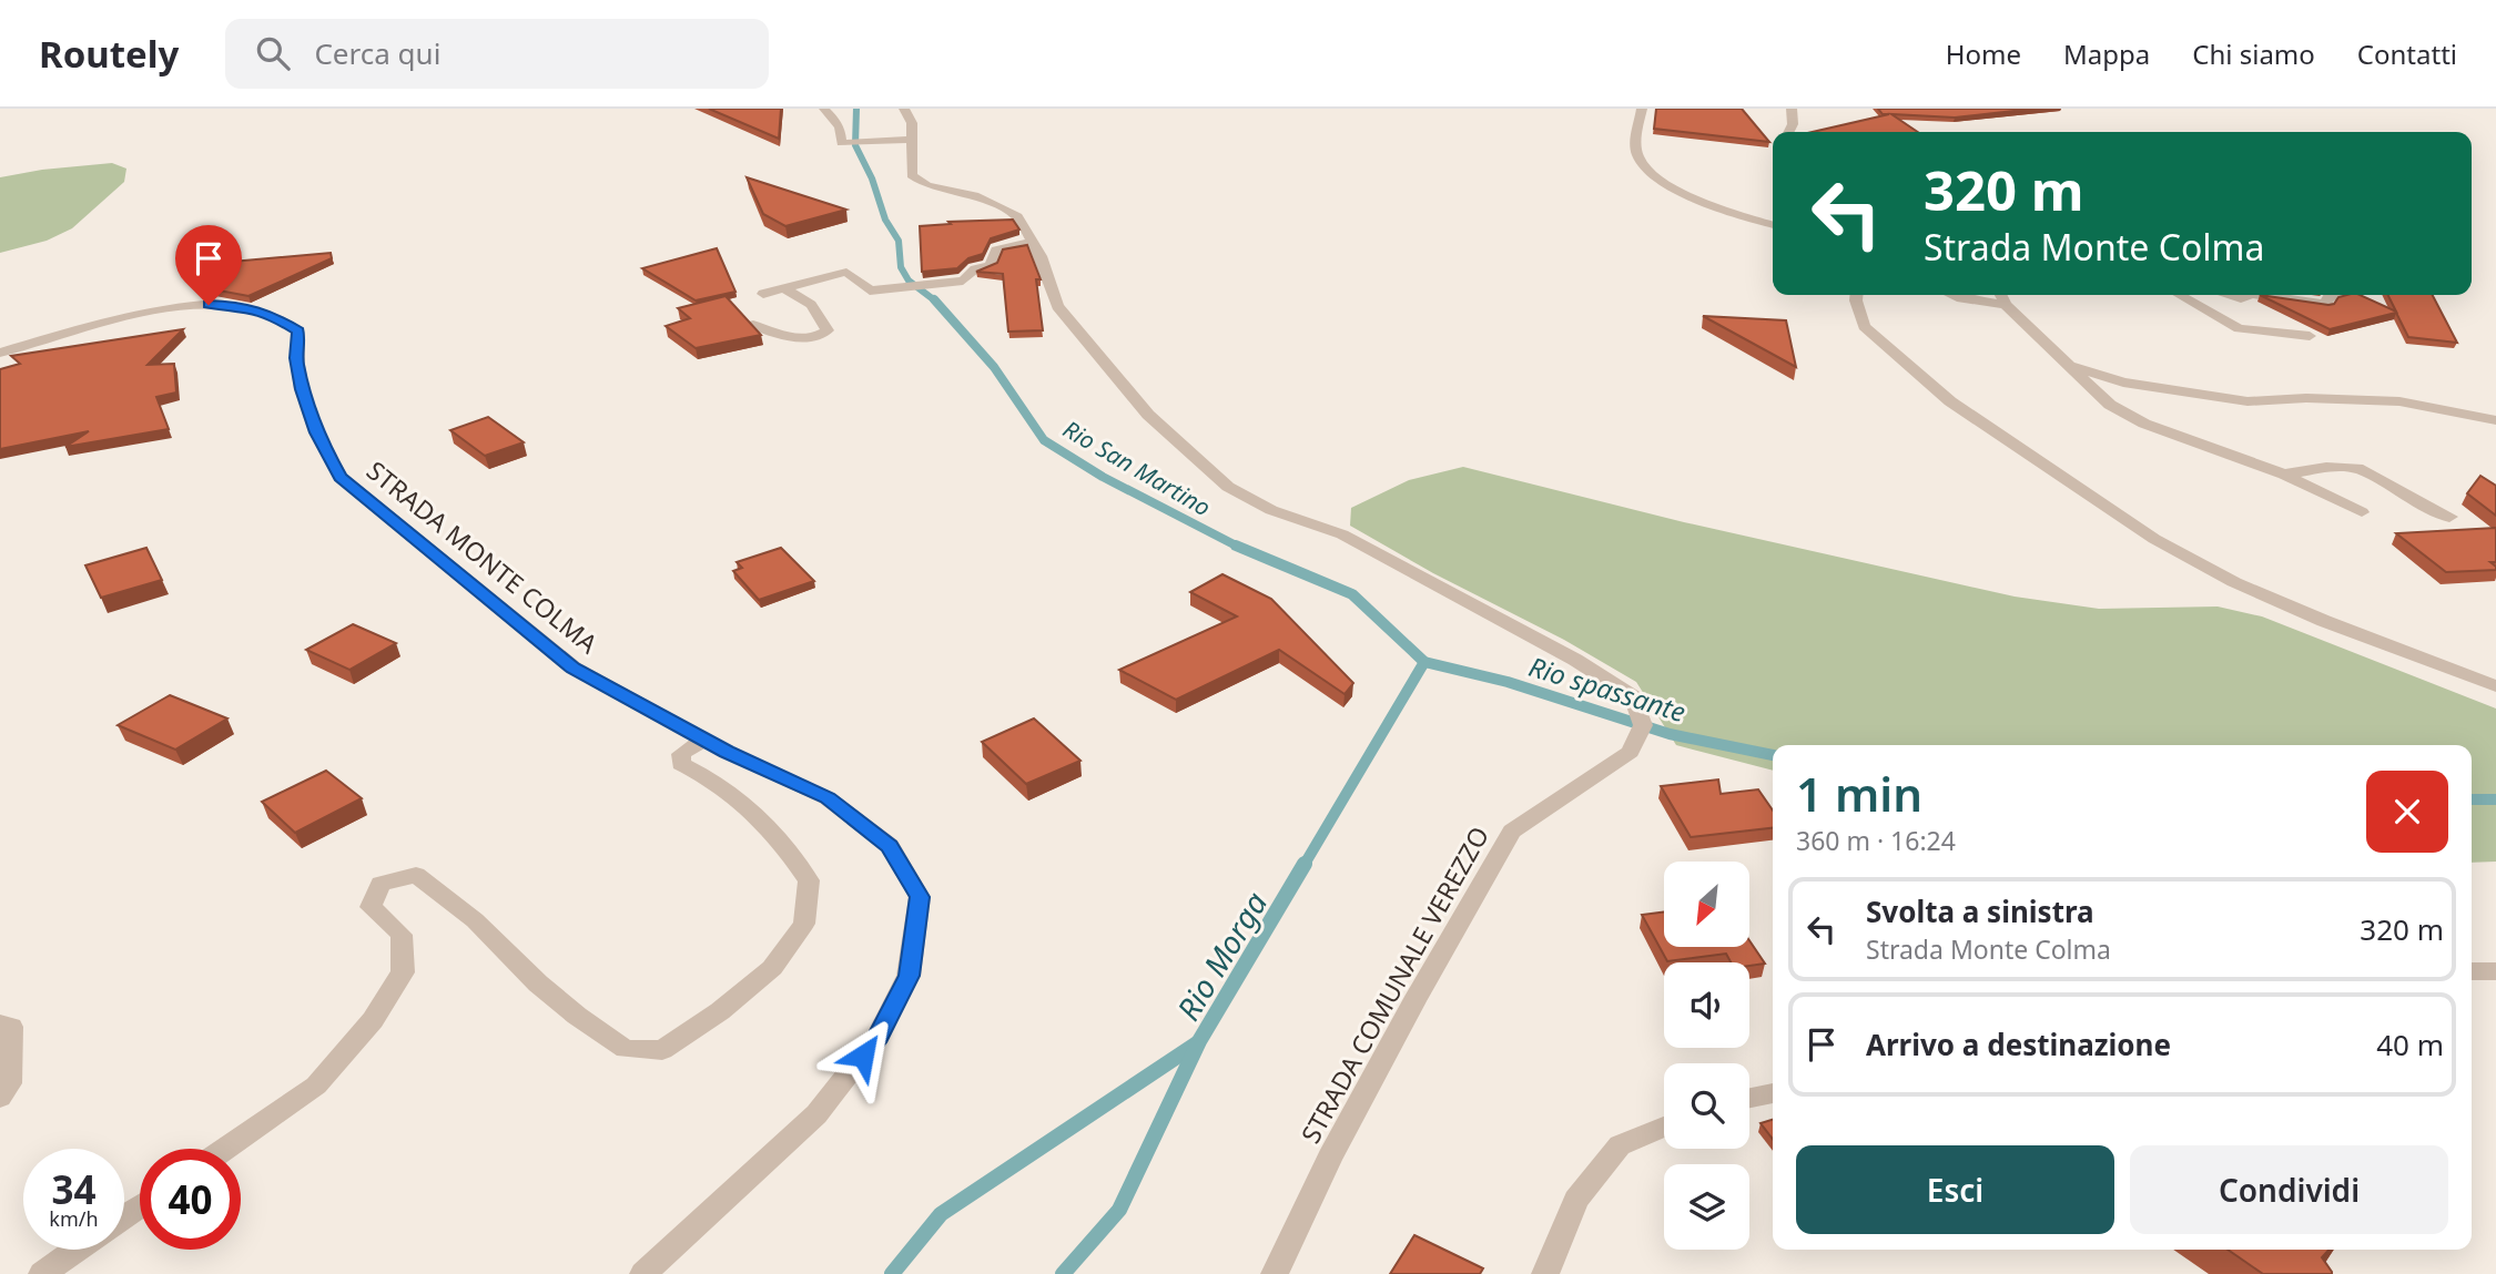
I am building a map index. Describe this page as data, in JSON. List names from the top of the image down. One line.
{"streets":{"street":["STRADA MONTE COLMA","STRADA COMUNALE VEREZZO"]},"water":["Rio San Martino","Rio spassante","Rio Morga"],"north":"bottom left","page":{"header":"Routely","search":"Cerca qui","nav":["Home","Mappa","Chi siamo","Contatti"],"turn":["320 m","Strada Monte Colma"],"heading":["1 min","360 m · 16:24"],"list":[{"name":"Svolta a sinistra","note":"Strada Monte Colma","value":"320 m"},{"name":"Arrivo a destinazione","value":"40 m"}],"buttons":["Esci","Condividi"],"speed":"34 km/h","limit":"40"}}
